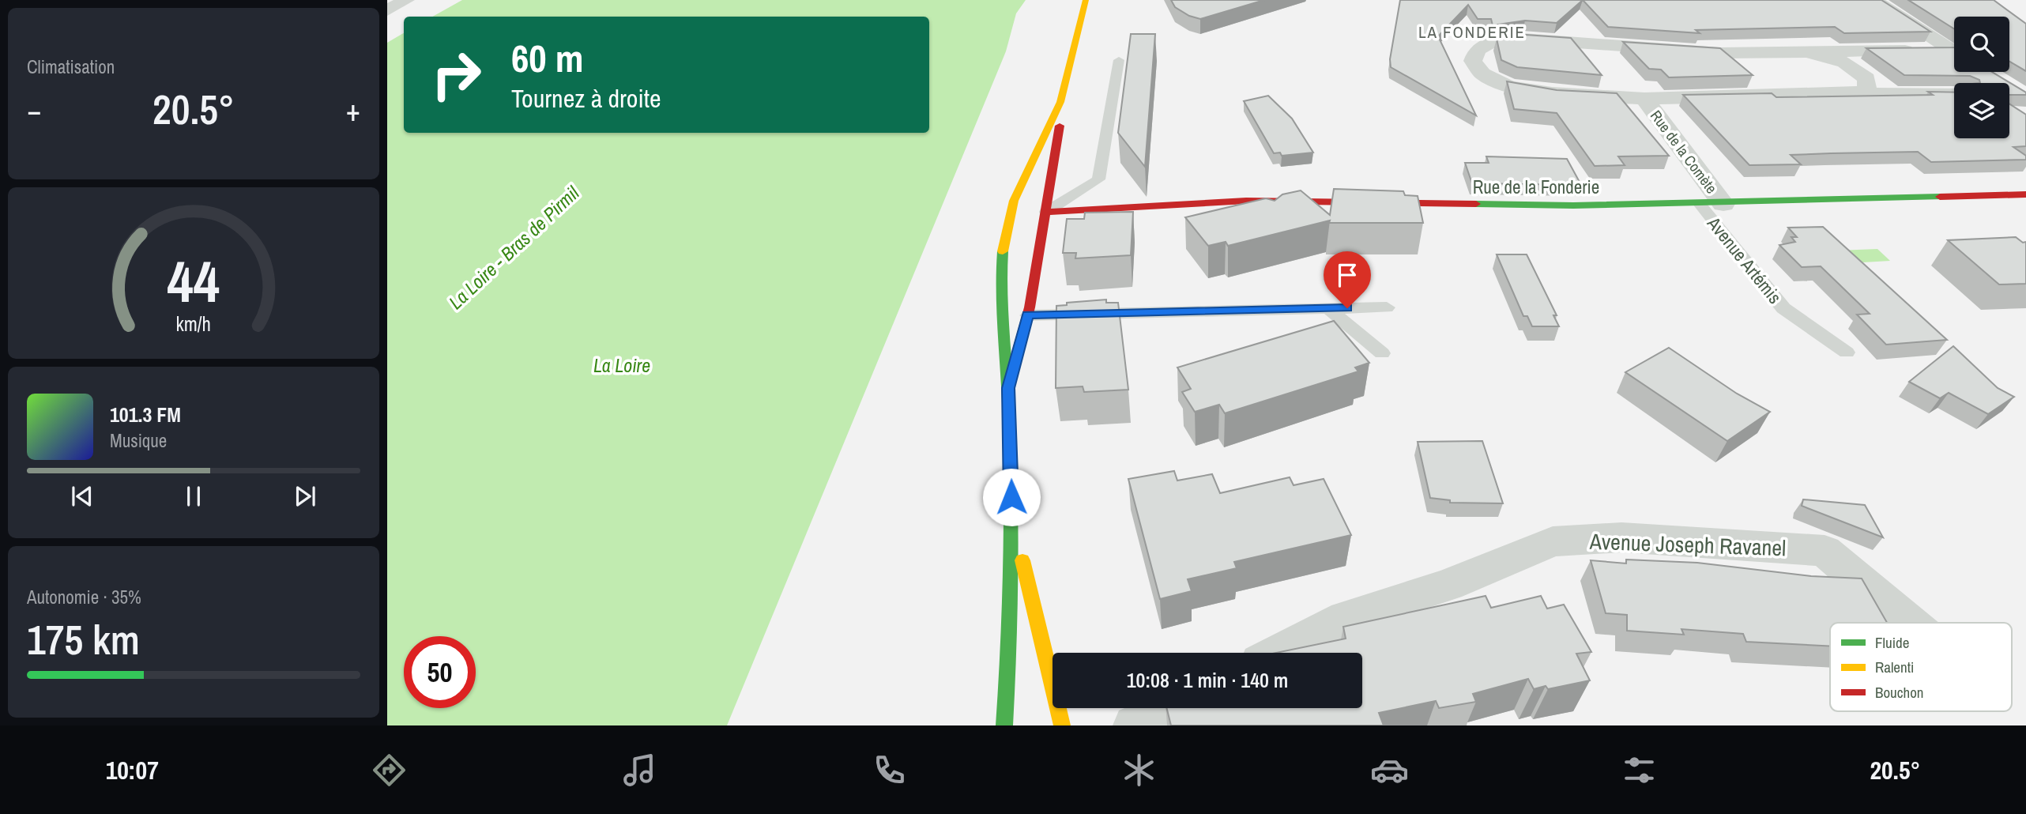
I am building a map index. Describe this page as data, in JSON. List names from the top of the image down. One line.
{"streets":{"main road":["Rue de la Fonderie"],"street":["Rue de la Comète","Avenue Joseph Ravanel"],"lane":["Avenue Artémis"]},"crossings":[["Rue de la Comète","Rue de la Fonderie"],["Rue de la Fonderie","Avenue Artémis"]],"districts":["LA FONDERIE"],"water":["La Loire - Bras de Pirmil","La Loire"],"legend":["Fluide","Ralenti","Bouchon"],"page":{"tile":["Climatisation",["Autonomie · 35%","175 km"]],"turn":["60 m","Tournez à droite"],"heat":["−","20.5°","+"],"song":["101.3 FM","Musique"],"limit":"50","trip":"10:08 · 1 min · 140 m","tabs":["10:07","20.5°"],"gauge":["44","km/h"]}}
